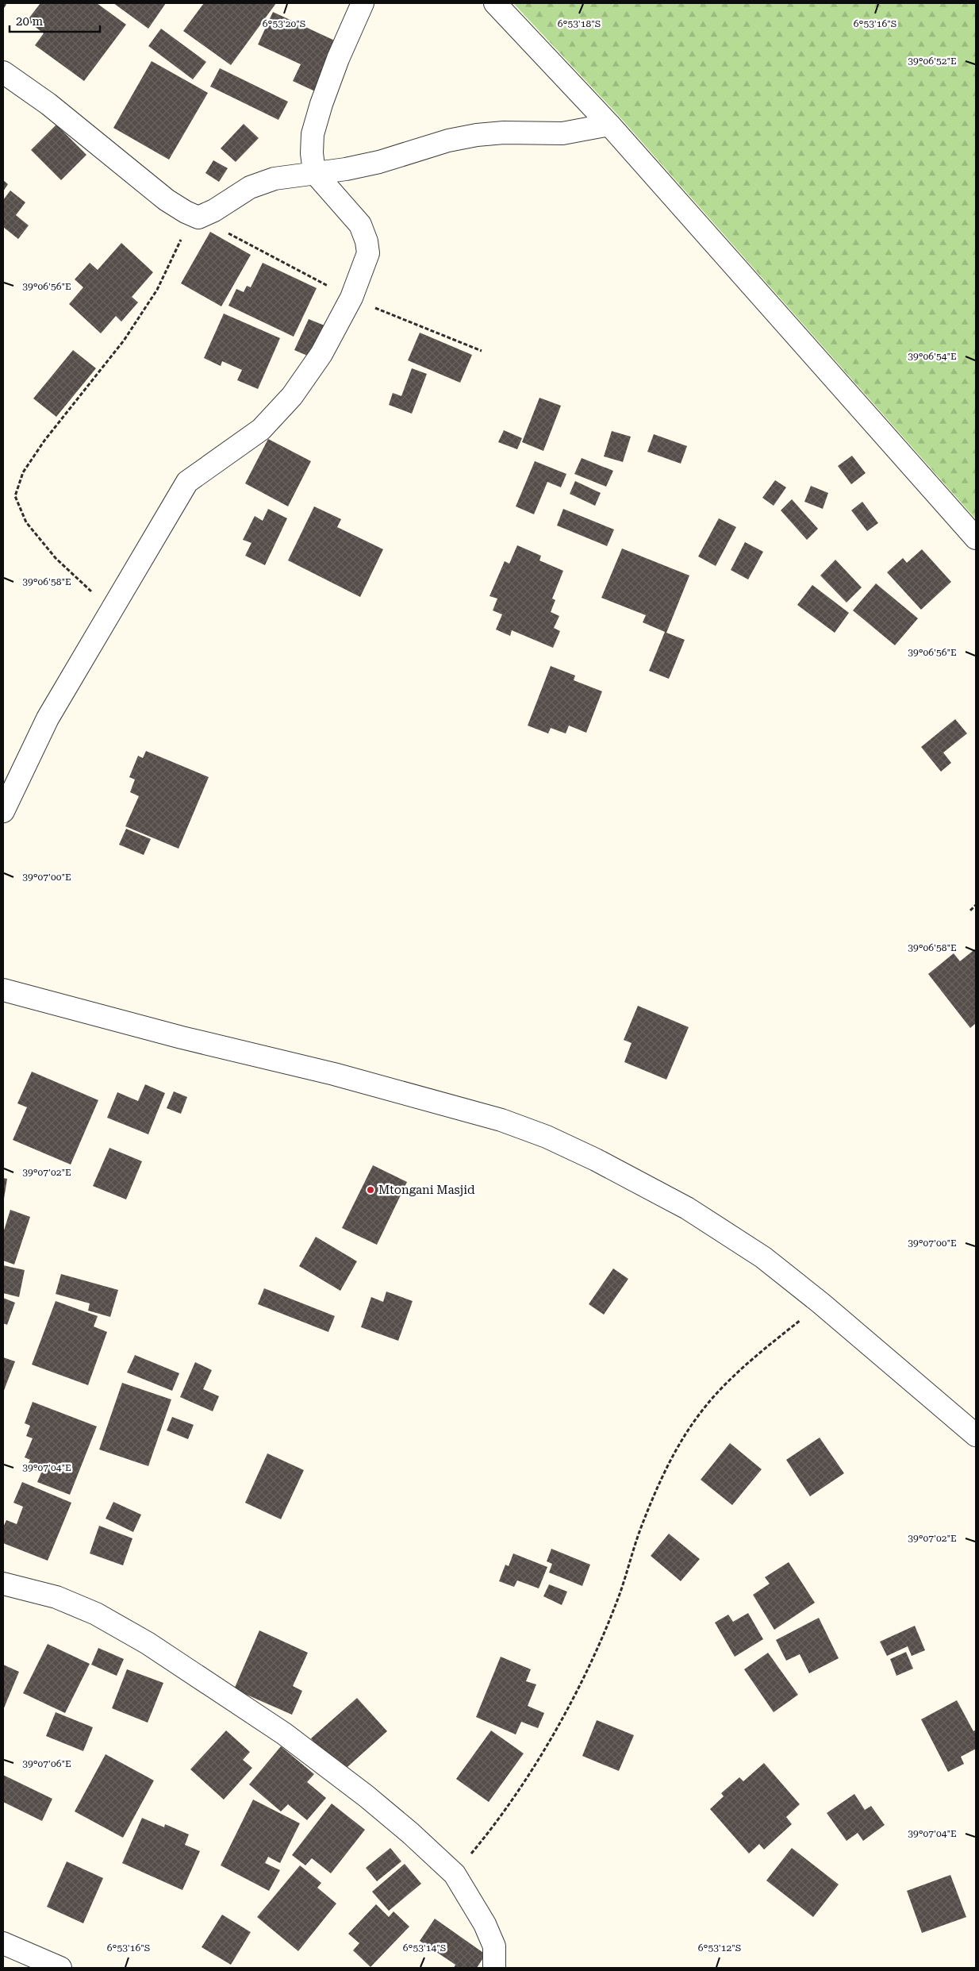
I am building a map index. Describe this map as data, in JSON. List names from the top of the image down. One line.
{"places":["Mtongani Masjid"],"scale_bar":"20 m","coordinates":["6°53'20\"S","6°53'18\"S","6°53'16\"S","39°06'52\"E","39°06'56\"E","39°06'54\"E","39°06'58\"E","39°07'00\"E","39°07'02\"E","39°07'04\"E","39°07'06\"E","6°53'14\"S","6°53'12\"S"]}
